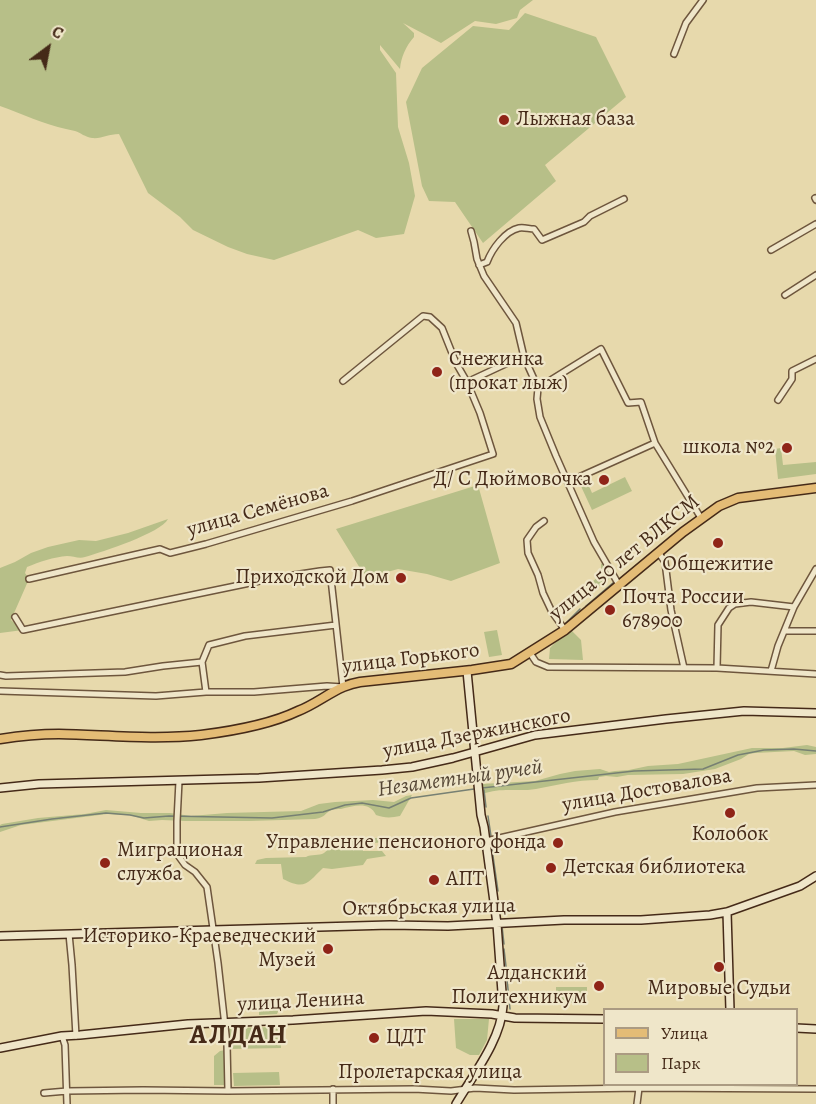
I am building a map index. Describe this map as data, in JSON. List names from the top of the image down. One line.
{"streets":{"main road":["улица 50 лет ВЛКСМ","улица Горького","улица Дзержинского","Октябрьская улица","улица Ленина"],"street":["улица Семёнова","улица Достовалова","Пролетарская улица"]},"crossings":[["улица 50 лет ВЛКСМ","улица Горького"]],"districts":["АЛДАН"],"water":["Незаметный ручей"],"places":["Лыжная база","Снежинка (прокат лыж)","школа №2","Д/ С Дюймовочка","Общежитие","Приходской Дом","Почта России 678900","Колобок","Управление пенсионого фонда","Миграционая служба","Детская библиотека","АПТ","Историко-Краеведческий Музей","Мировые Судьи","Алданский Политехникум","ЦДТ"],"legend":["Улица","Парк"],"north":"top right"}
